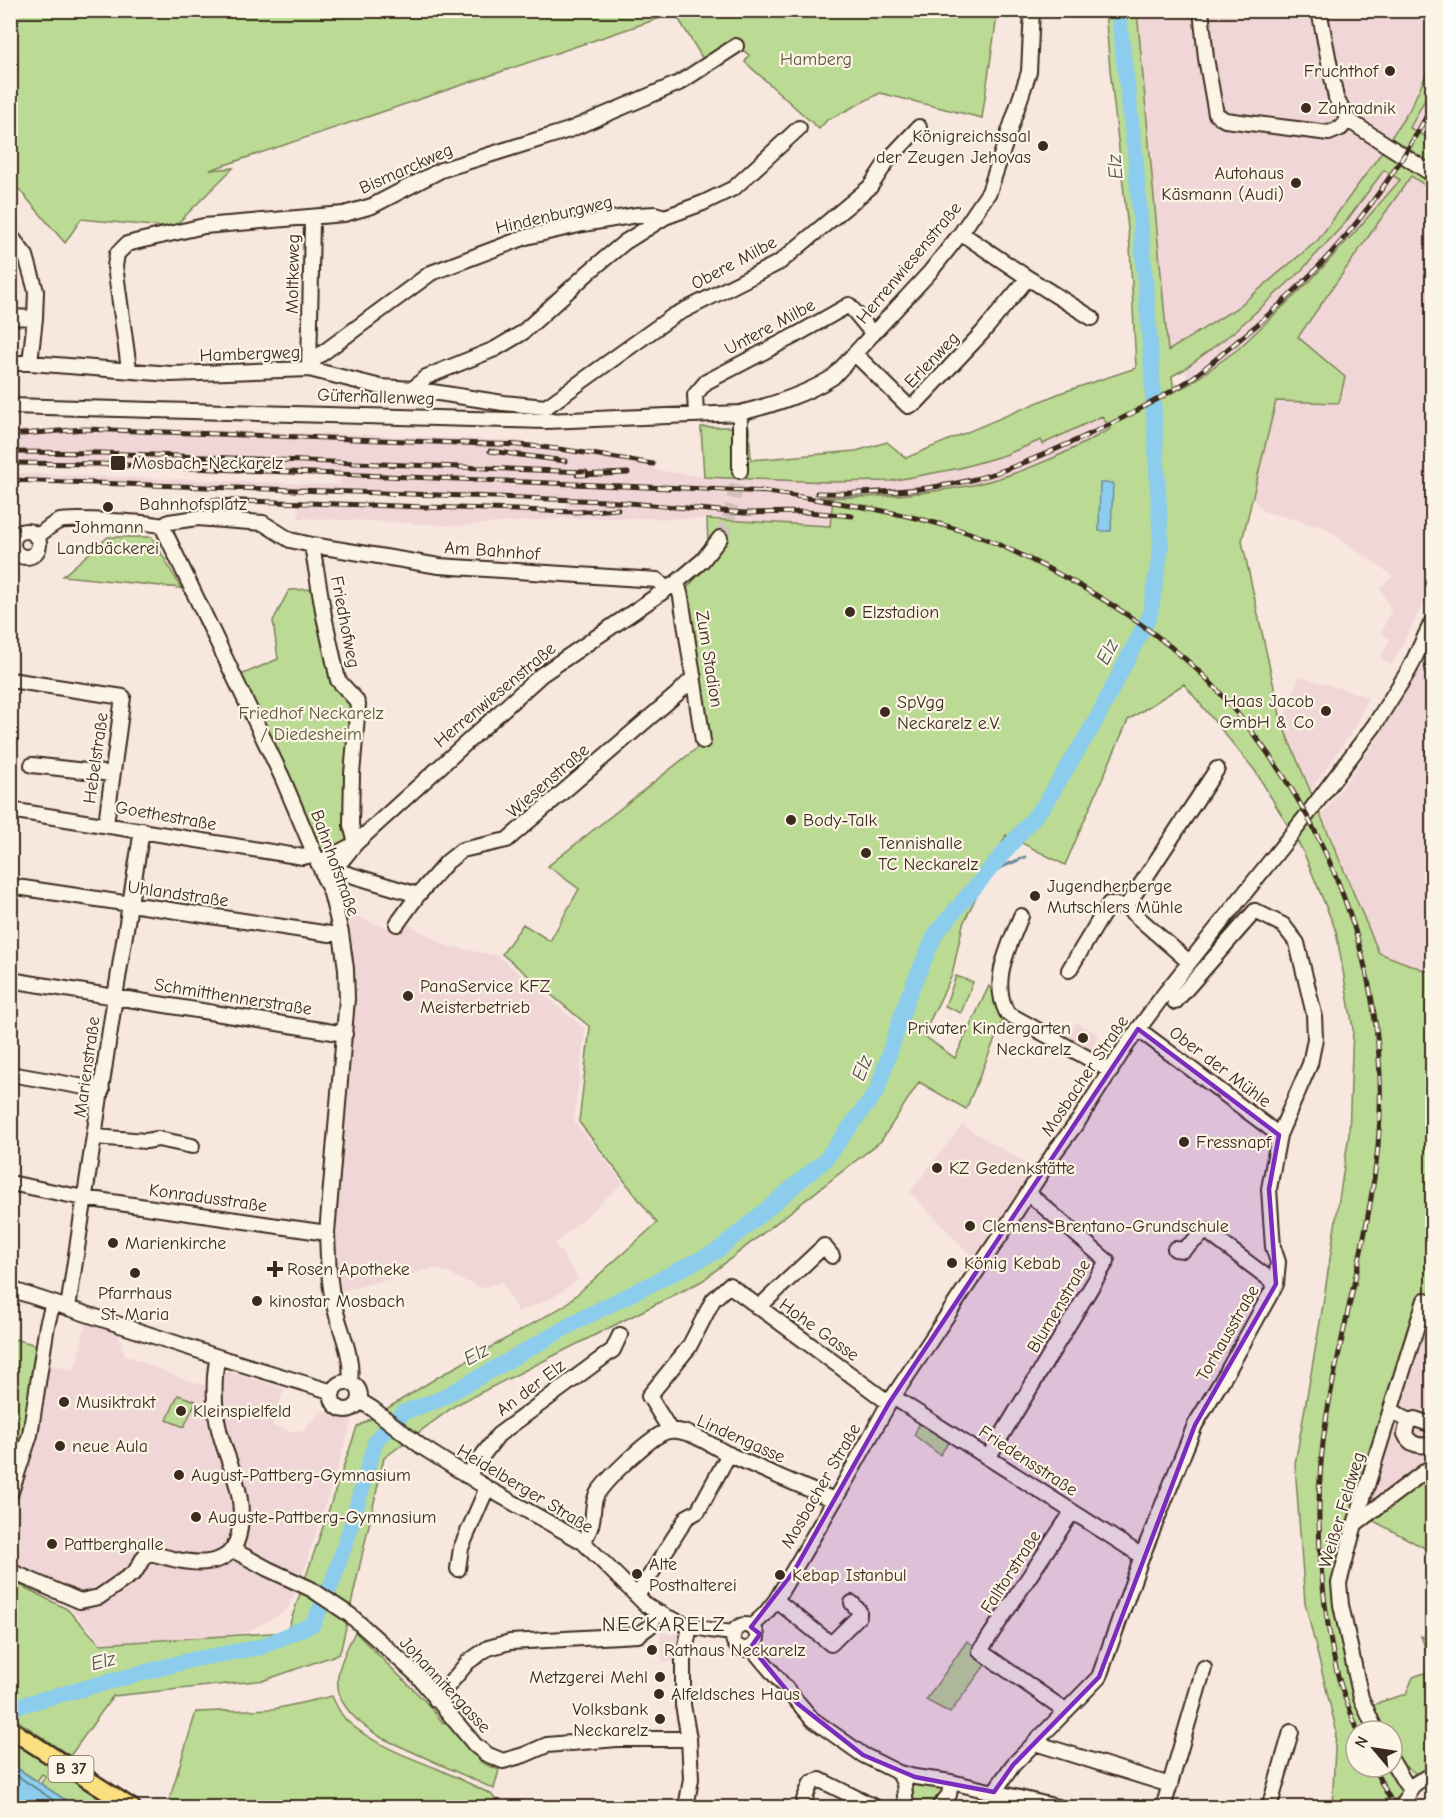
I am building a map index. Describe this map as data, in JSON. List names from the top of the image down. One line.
{"streets":{"main road":["B 37"],"street":["Bismarckweg","Hindenburgweg","Obere Milbe","Herrenwiesenstraße","Moltkeweg","Untere Milbe","Hambergweg","Erlenweg","Güterhallenweg","Bahnhofsplatz","Am Bahnhof","Friedhofweg","Zum Stadion","Hebelstraße","Wiesenstraße","Goethestraße","Bahnhofstraße","Uhlandstraße","Schmitthennerstraße","Marienstraße","Ober der Mühle","Mosbacher Straße","Konradusstraße","Blumenstraße","Hohe Gasse","Torhausstraße","An der Elz","Lindengasse","Friedensstraße","Heidelberger Straße","Weißer Feldweg","Falltorstraße","Johannitergasse"]},"crossings":[["Bismarckweg","Moltkeweg"],["Bismarckweg","Hambergweg"],["Hindenburgweg","Moltkeweg"],["Hindenburgweg","Hambergweg"],["Obere Milbe","Hambergweg"],["Obere Milbe","Güterhallenweg"],["Herrenwiesenstraße","Untere Milbe"],["Herrenwiesenstraße","Erlenweg"],["Herrenwiesenstraße","Güterhallenweg"],["Herrenwiesenstraße","Am Bahnhof"],["Herrenwiesenstraße","Friedhofweg"],["Herrenwiesenstraße","Zum Stadion"],["Herrenwiesenstraße","Goethestraße"],["Herrenwiesenstraße","Bahnhofstraße"],["Moltkeweg","Hambergweg"],["Untere Milbe","Güterhallenweg"],["Hambergweg","Güterhallenweg"],["Bahnhofsplatz","Am Bahnhof"],["Bahnhofsplatz","Friedhofweg"],["Bahnhofsplatz","Bahnhofstraße"],["Am Bahnhof","Friedhofweg"],["Am Bahnhof","Zum Stadion"],["Zum Stadion","Wiesenstraße"],["Hebelstraße","Goethestraße"],["Goethestraße","Bahnhofstraße"],["Goethestraße","Marienstraße"],["Bahnhofstraße","Uhlandstraße"],["Bahnhofstraße","Schmitthennerstraße"],["Bahnhofstraße","Konradusstraße"],["Bahnhofstraße","Heidelberger Straße"],["Uhlandstraße","Marienstraße"],["Schmitthennerstraße","Marienstraße"],["Marienstraße","Konradusstraße"],["Ober der Mühle","Mosbacher Straße"],["Ober der Mühle","Torhausstraße"],["Mosbacher Straße","Blumenstraße"],["Mosbacher Straße","Hohe Gasse"],["Mosbacher Straße","Lindengasse"],["Mosbacher Straße","Friedensstraße"],["Mosbacher Straße","Heidelberger Straße"],["Blumenstraße","Friedensstraße"],["Hohe Gasse","Lindengasse"],["Hohe Gasse","Friedensstraße"],["Torhausstraße","Friedensstraße"],["Torhausstraße","Falltorstraße"],["An der Elz","Heidelberger Straße"],["Lindengasse","Heidelberger Straße"],["Friedensstraße","Falltorstraße"]],"districts":["NECKARELZ"],"water":["Elz"],"parks":["Hamberg","Friedhof Neckarelz / Diedesheim"],"places":{"other":["Fruchthof","Zahradnik","Königreichssaal der Zeugen Jehovas","Autohaus Käsmann (Audi)","Johmann Landbäckerei","Elzstadion","Haas Jacob GmbH & Co","SpVgg Neckarelz e.V.","Body-Talk","Tennishalle TC Neckarelz","Jugendherberge Mutschlers Mühle","PanaService KFZ Meisterbetrieb","Privater Kindergarten Neckarelz","Fressnapf","KZ Gedenkstätte","Clemens-Brentano-Grundschule","Marienkirche","König Kebab","Pfarrhaus St. Maria","kinostar Mosbach","Musiktrakt","Kleinspielfeld","neue Aula","August-Pattberg-Gymnasium","Auguste-Pattberg-Gymnasium","Pattberghalle","Alte Posthalterei","Kebap Istanbul","Rathaus Neckarelz","Metzgerei Mehl","Alfeldsches Haus","Volksbank Neckarelz"],"transit":["Mosbach-Neckarelz"],"health":["Rosen Apotheke"]},"north":"top left"}
